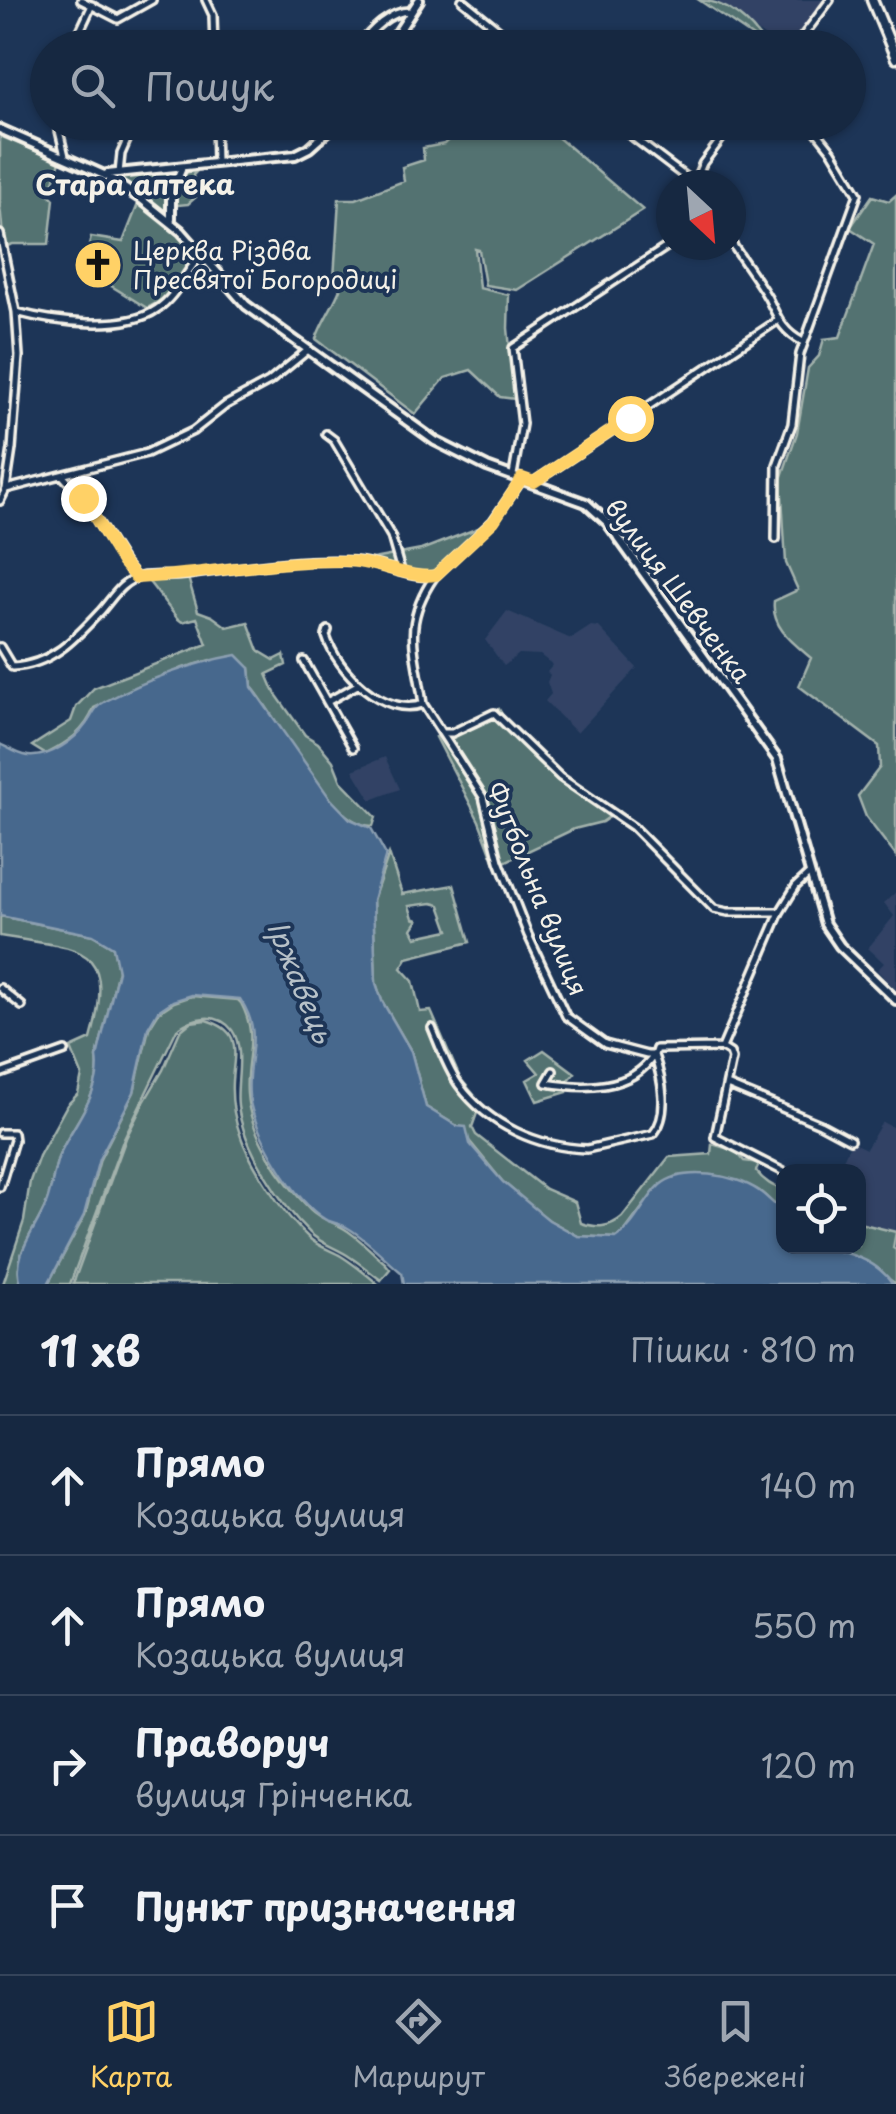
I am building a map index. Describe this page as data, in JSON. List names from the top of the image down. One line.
{"streets":{"street":["вулиця Шевченка","Футбольна вулиця"]},"districts":["Стара аптека"],"water":["Іржавець"],"places":{"church":["Церква Різдва Пресвятої Богородиці"]},"north":"bottom right","page":{"search":"Пошук","heading":["11 хв","Пішки · 810 m"],"list":[["Прямо","Козацька вулиця","140 m"],["Прямо","Козацька вулиця","550 m"],["Праворуч","вулиця Грінченка","120 m"],"Пункт призначення"],"nav":["Карта","Маршрут","Збережені"]}}
